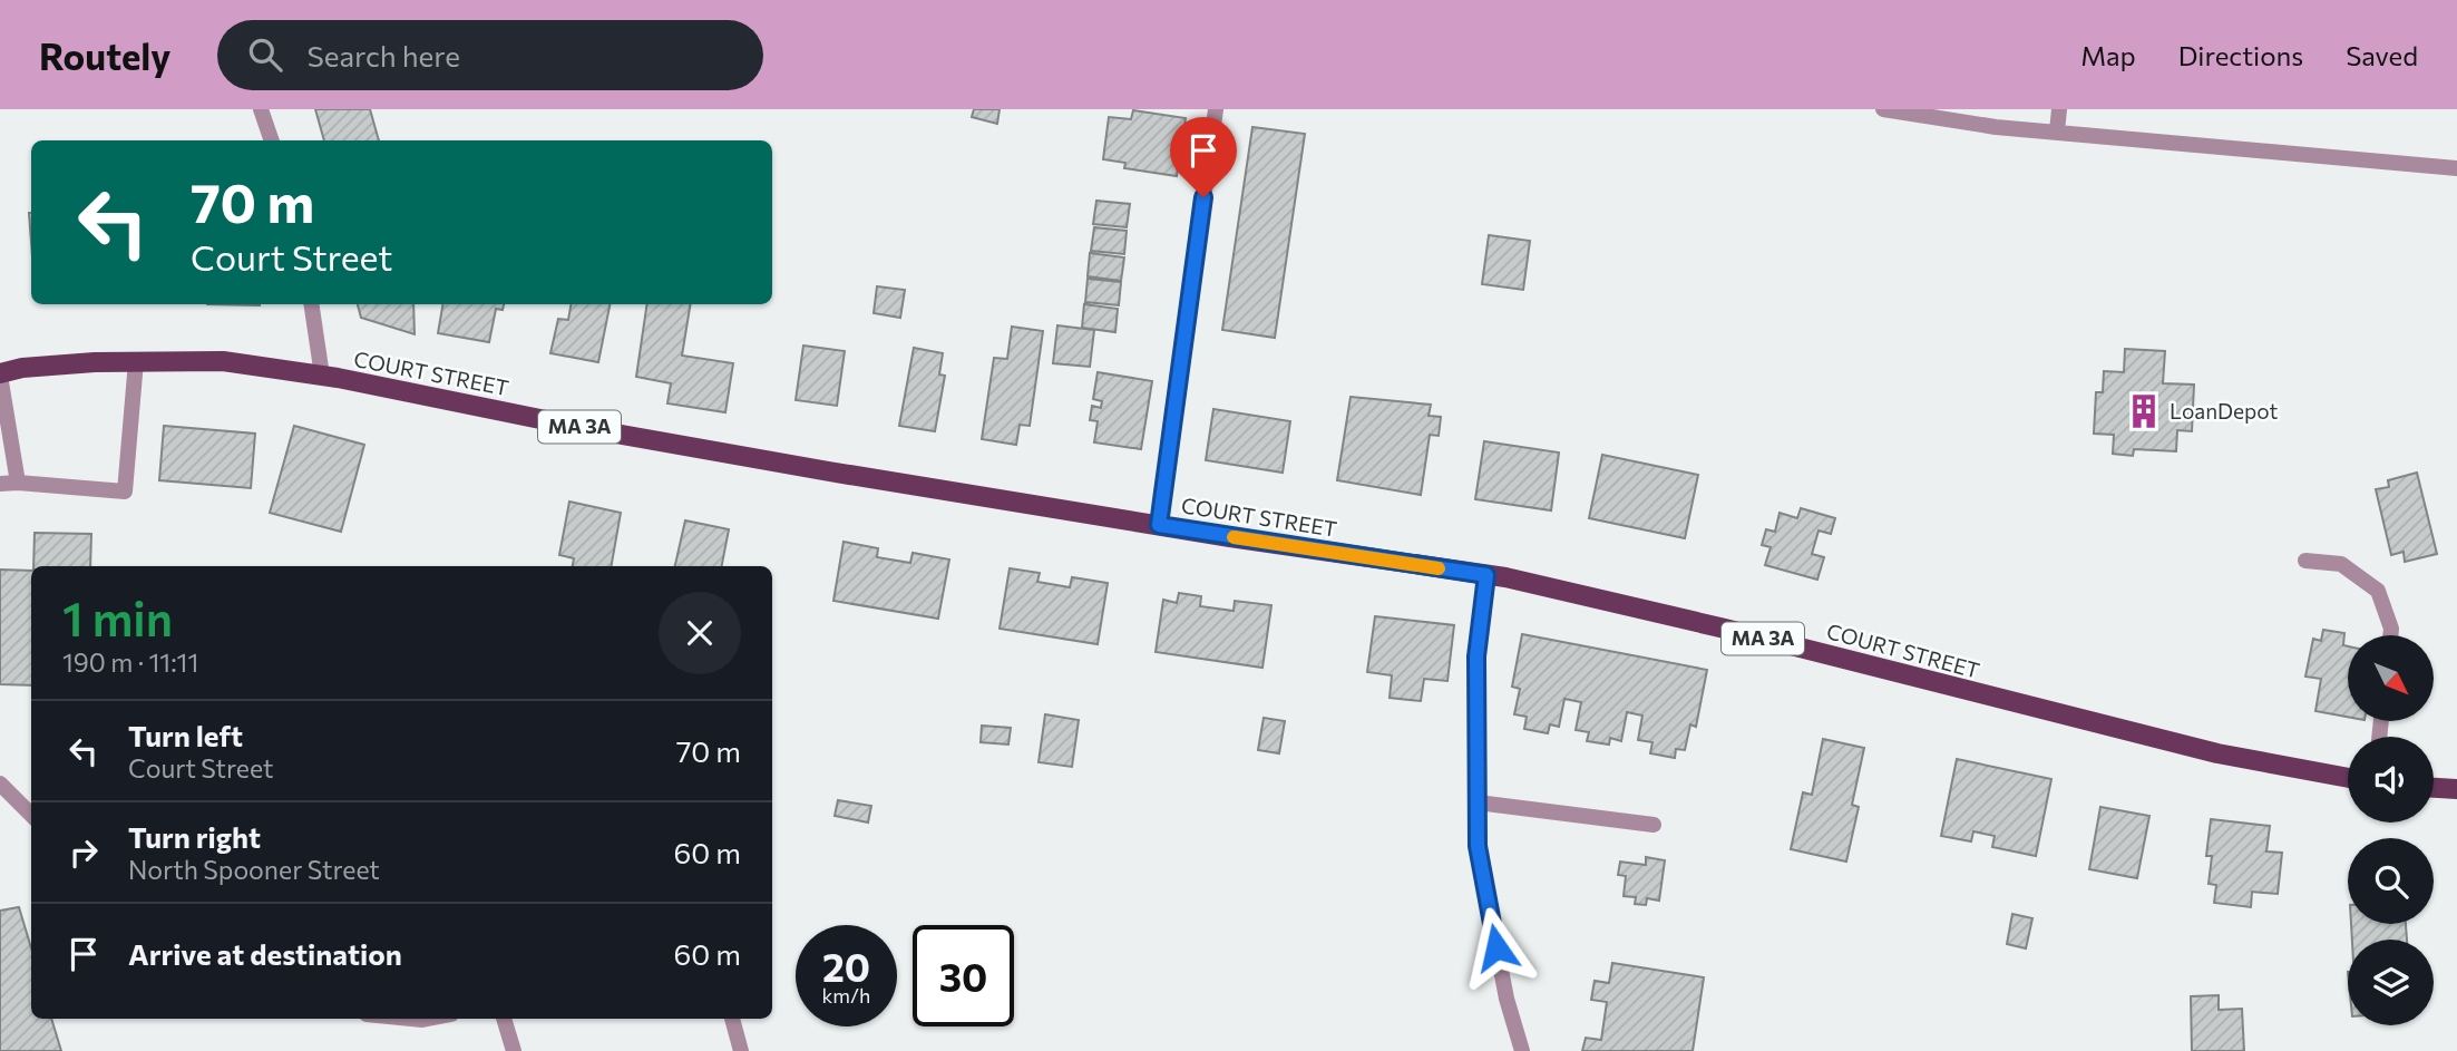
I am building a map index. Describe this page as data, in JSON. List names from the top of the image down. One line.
{"streets":{"main road":["COURT STREET","MA 3A"]},"places":{"building":["LoanDepot"]},"north":"bottom right","page":{"header":"Routely","search":"Search here","nav":["Map","Directions","Saved"],"turn":["70 m","Court Street"],"heading":["1 min","190 m · 11:11"],"list":[{"name":"Turn left","note":"Court Street","value":"70 m"},{"name":"Turn right","note":"North Spooner Street","value":"60 m"},{"name":"Arrive at destination","value":"60 m"}],"speed":"20 km/h","limit":"30"}}
